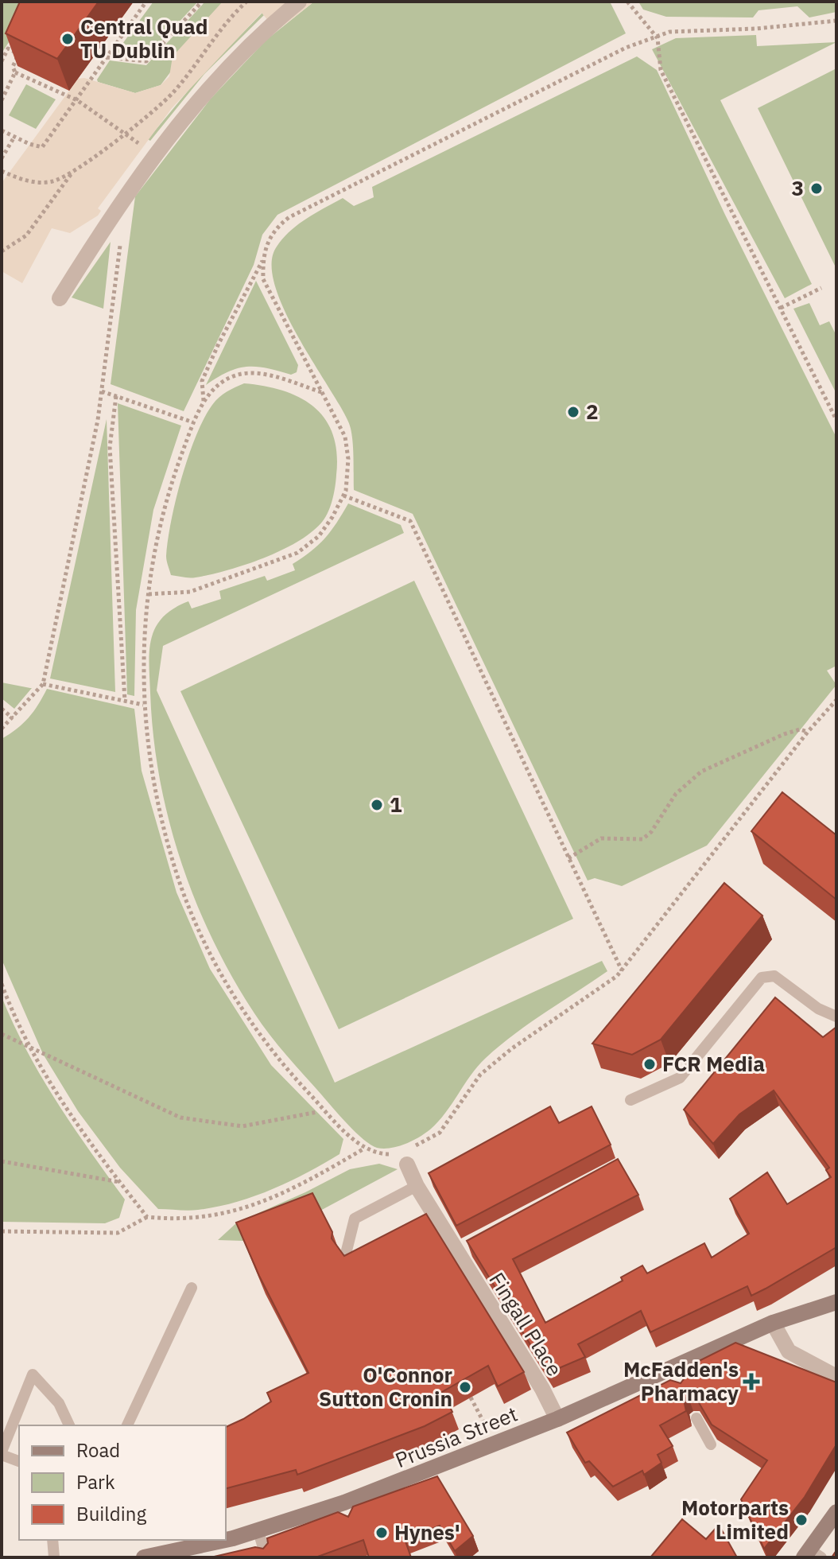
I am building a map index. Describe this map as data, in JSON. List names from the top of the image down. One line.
{"streets":{"main road":["Prussia Street"],"street":["Fingall Place"]},"crossings":[["Fingall Place","Prussia Street"]],"places":{"other":["Central Quad TU Dublin","3","2","1","FCR Media","O'Connor Sutton Cronin","Motorparts Limited","Hynes'"],"health":["McFadden's Pharmacy"]},"legend":["Road","Park","Building"]}
